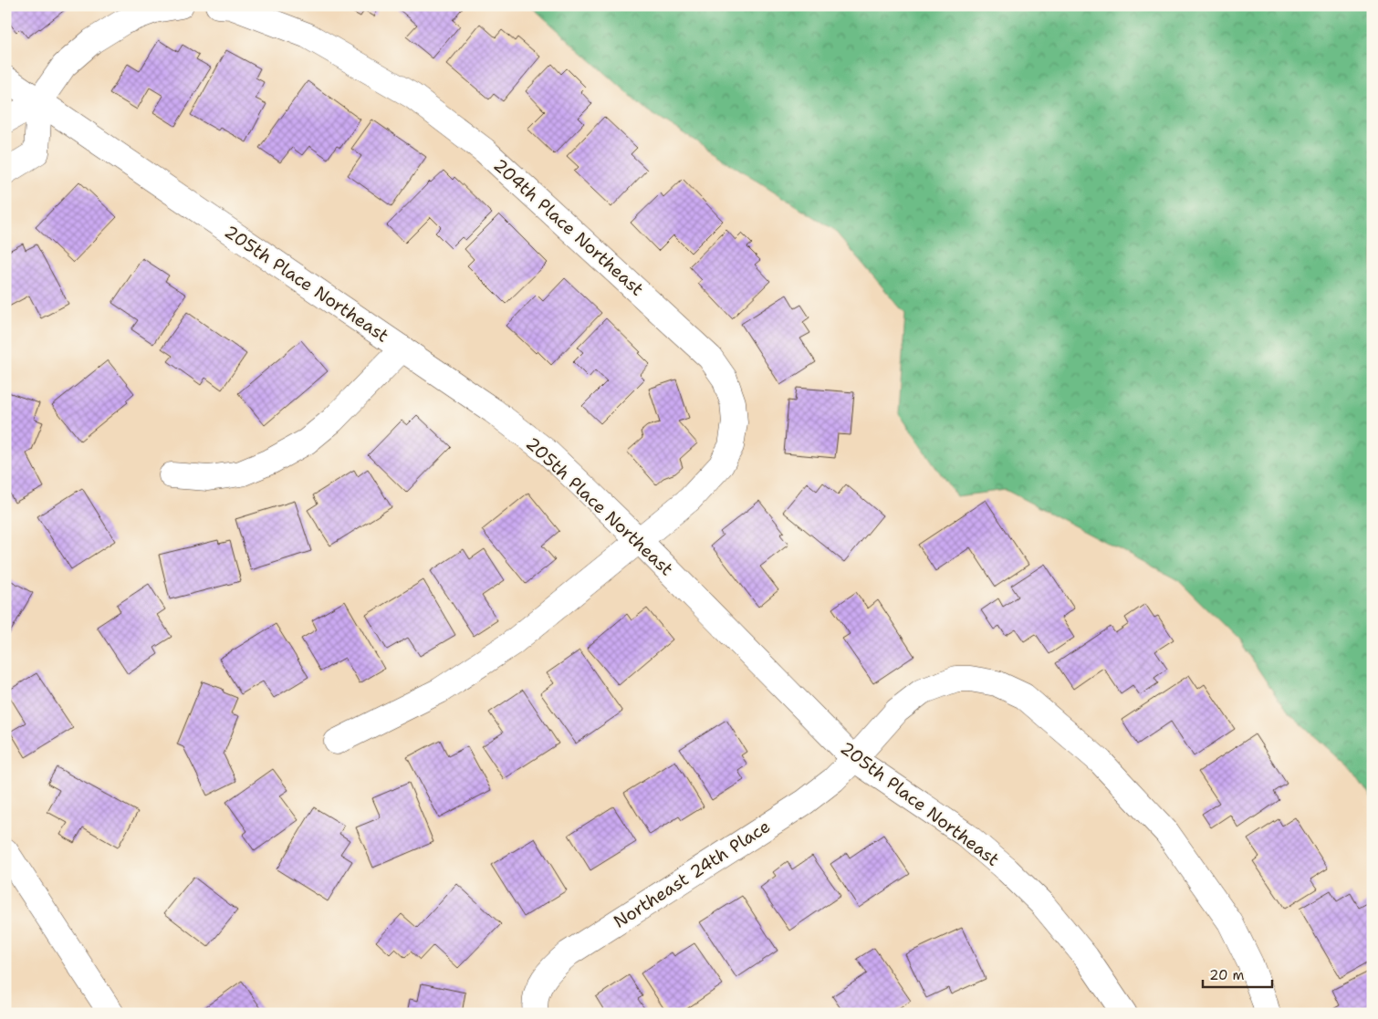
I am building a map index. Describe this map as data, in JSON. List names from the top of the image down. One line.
{"streets":{"street":["204th Place Northeast","205th Place Northeast","Northeast 24th Place"]},"crossings":[["204th Place Northeast","205th Place Northeast"],["205th Place Northeast","Northeast 24th Place"]],"scale_bar":"20 m"}
